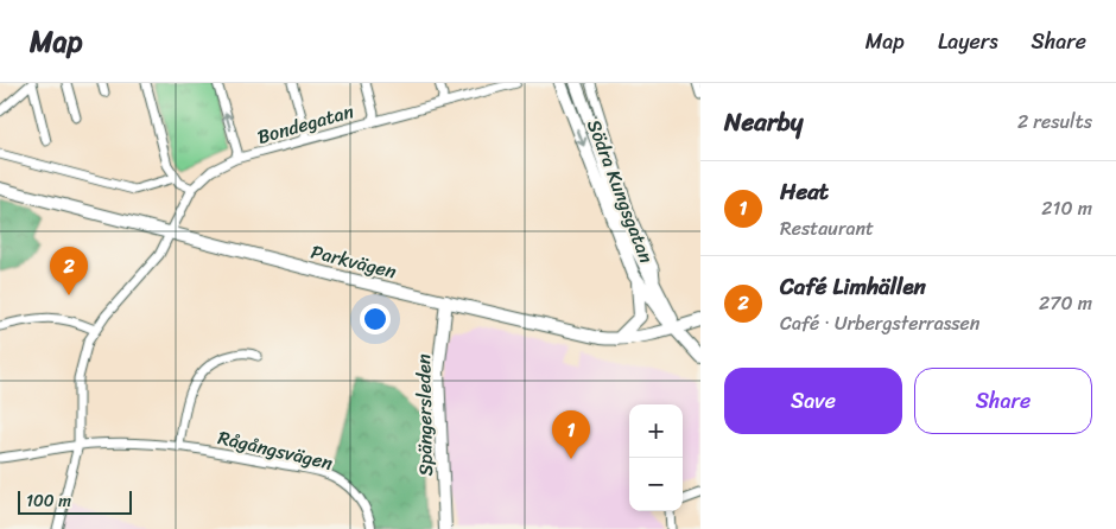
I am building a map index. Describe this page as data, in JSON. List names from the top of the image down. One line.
{"streets":{"main road":["Södra Kungsgatan","Parkvägen","Spängersleden"],"street":["Bondegatan","Rågångsvägen"]},"crossings":[["Bondegatan","Parkvägen"],["Bondegatan","Rågångsvägen"],["Södra Kungsgatan","Parkvägen"],["Parkvägen","Spängersleden"]],"scale_bar":"100 m","page":{"header":"Map","nav":["Map","Layers","Share"],"heading":["Nearby","2 results"],"list":[{"mark":"1","name":"Heat","note":"Restaurant","value":"210 m"},{"mark":"2","name":"Café Limhällen","note":"Café · Urbergsterrassen","value":"270 m"}],"pins":["2","1"],"buttons":["Save","Share"],"map_buttons":["+","−"],"scale":"100 m"}}
